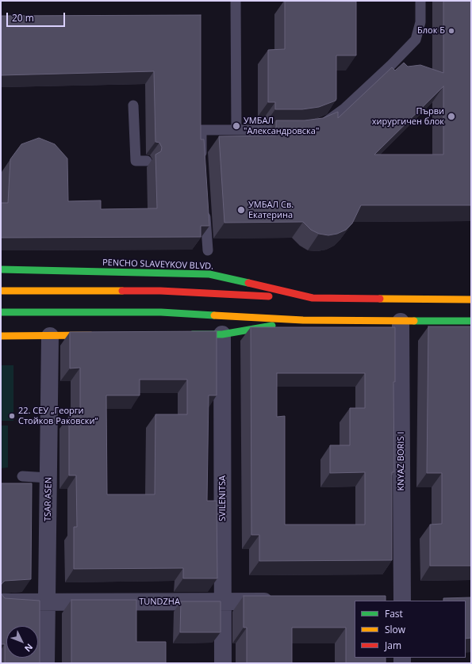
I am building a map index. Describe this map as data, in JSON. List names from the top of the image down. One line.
{"streets":{"main road":["PENCHO SLAVEYKOV BLVD."],"street":["KNYAZ BORIS I","SVILENITSA","TSAR ASEN","TUNDZHA"]},"crossings":[["SVILENITSA","TUNDZHA"],["TSAR ASEN","TUNDZHA"]],"places":["Блок Б","Първи хирургичен блок","УМБАЛ \"Александровска\"","УМБАЛ Св. Екатерина","22. СЕУ „Георги Стойков Раковски“"],"legend":["Fast","Slow","Jam"],"scale_bar":"20 m","north":"bottom right"}
